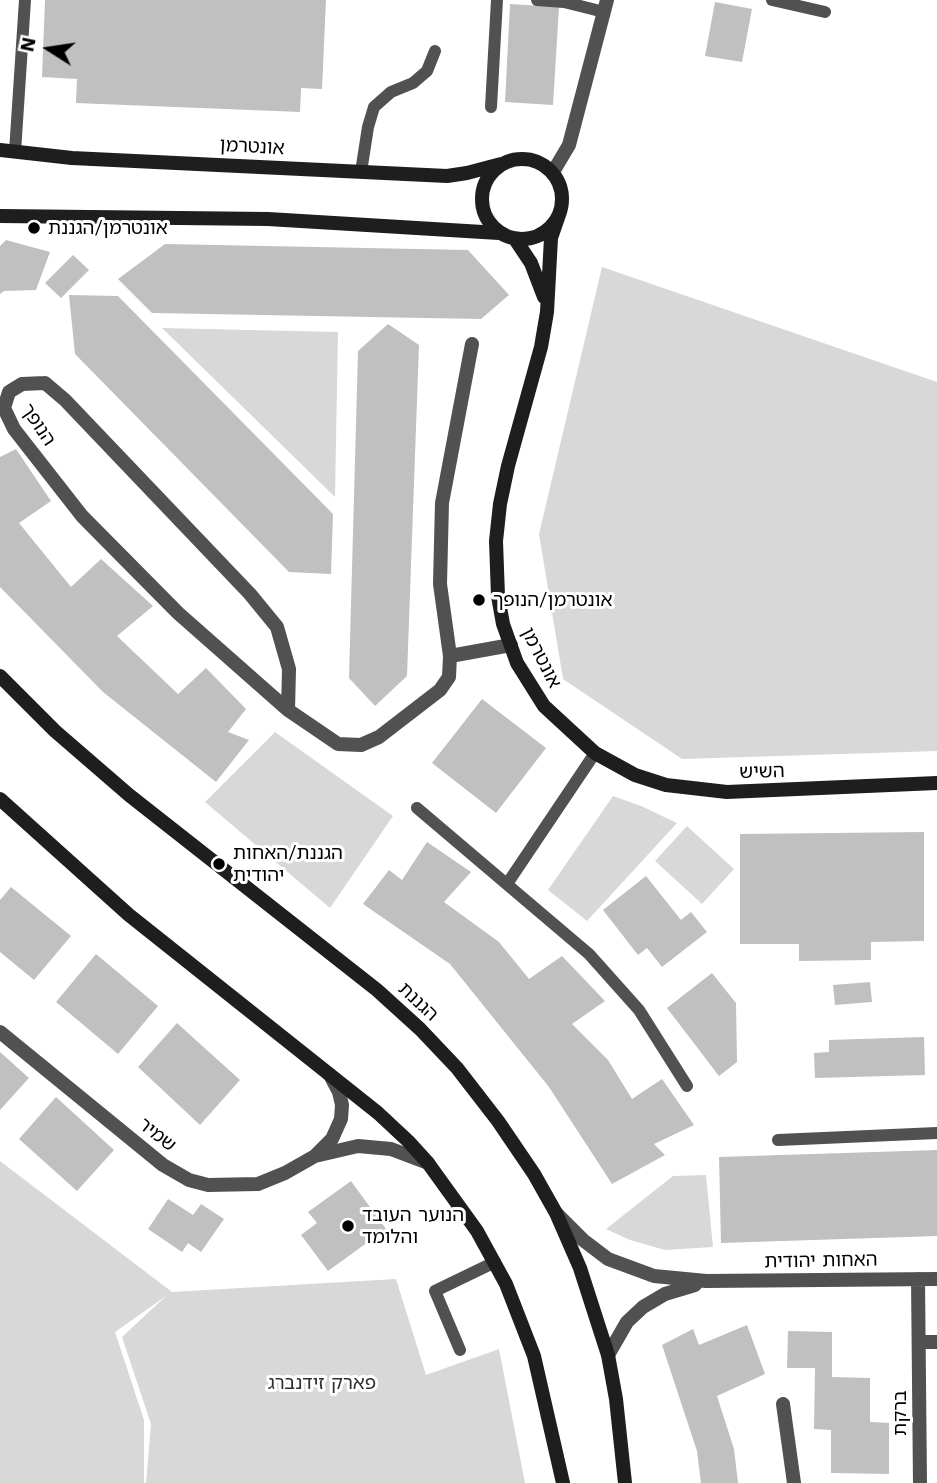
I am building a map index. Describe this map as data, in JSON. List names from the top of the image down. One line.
{"streets":{"street":["אונטרמן","הנופך","השיש","הגננת","שמיר","האחות יהודית","ברקת"]},"crossings":[["אונטרמן","השיש"],["האחות יהודית","ברקת"]],"parks":["פארק זידנברג"],"places":["אונטרמן/הגננת","אונטרמן/הנופך","הגננת/האחות יהודית","הנוער העובד והלומד"],"north":"left"}
